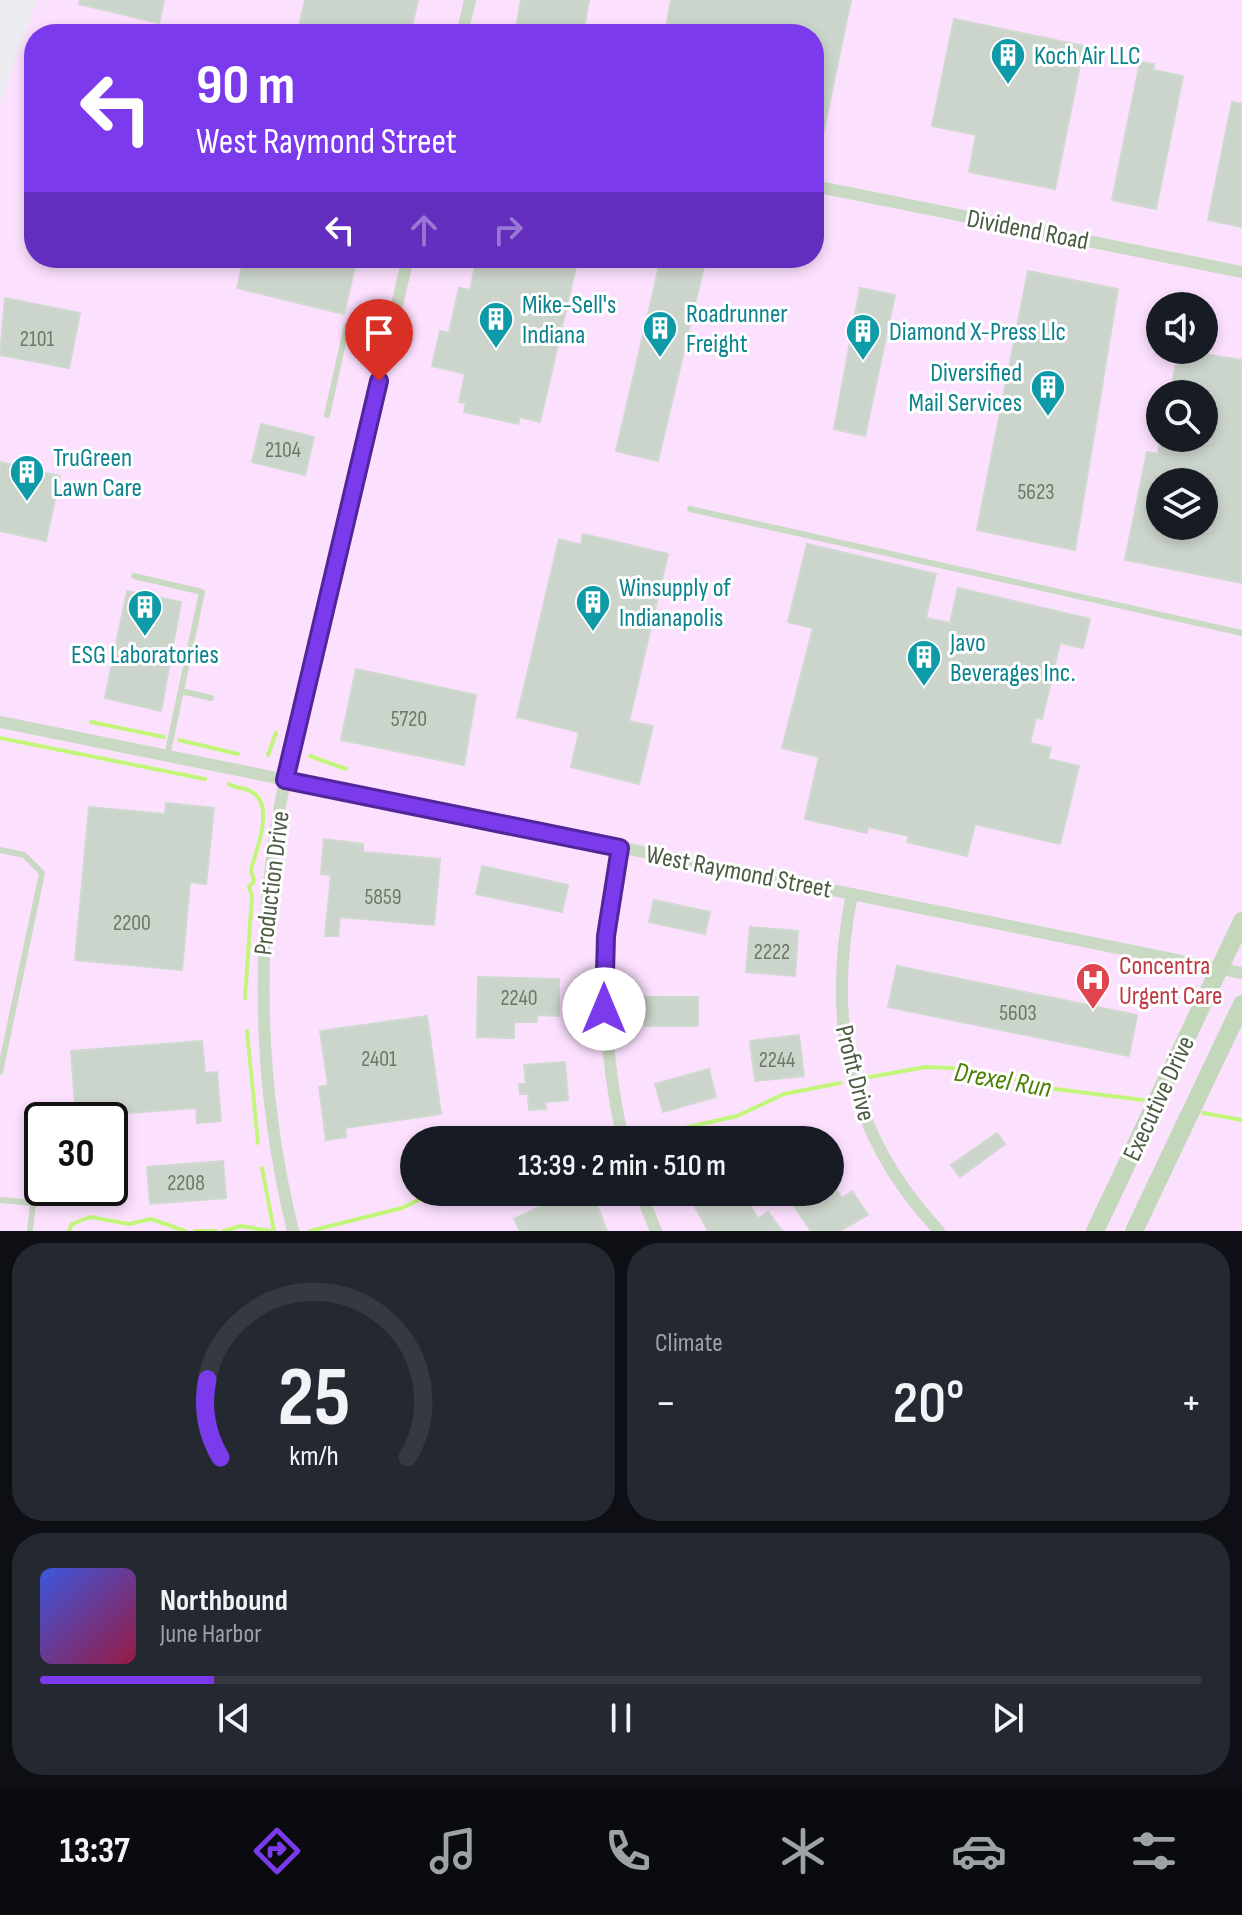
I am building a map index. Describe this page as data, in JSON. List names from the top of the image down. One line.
{"streets":{"street":["Dividend Road","West Raymond Street","Production Drive","Profit Drive","Executive Drive"]},"crossings":[["West Raymond Street","Production Drive"],["West Raymond Street","Profit Drive"],["West Raymond Street","Executive Drive"]],"water":["Drexel Run"],"places":{"building":["Koch Air LLC","Mike-Sell's Indiana","Roadrunner Freight","Diamond X-Press Llc","Diversified Mail Services","TruGreen Lawn Care","Winsupply of Indianapolis","ESG Laboratories","Javo Beverages Inc."],"hospital":["Concentra Urgent Care"]},"house_numbers":["2101","2104","5623","5720","5859","2200","2222","2240","5603","2401","2244","2208"],"page":{"turn":["90 m","West Raymond Street"],"limit":"30","trip":"13:39 · 2 min · 510 m","tile":"Climate","heat":["−","20°","+"],"song":["Northbound","June Harbor"],"tabs":"13:37","gauge":["25","km/h"]}}
